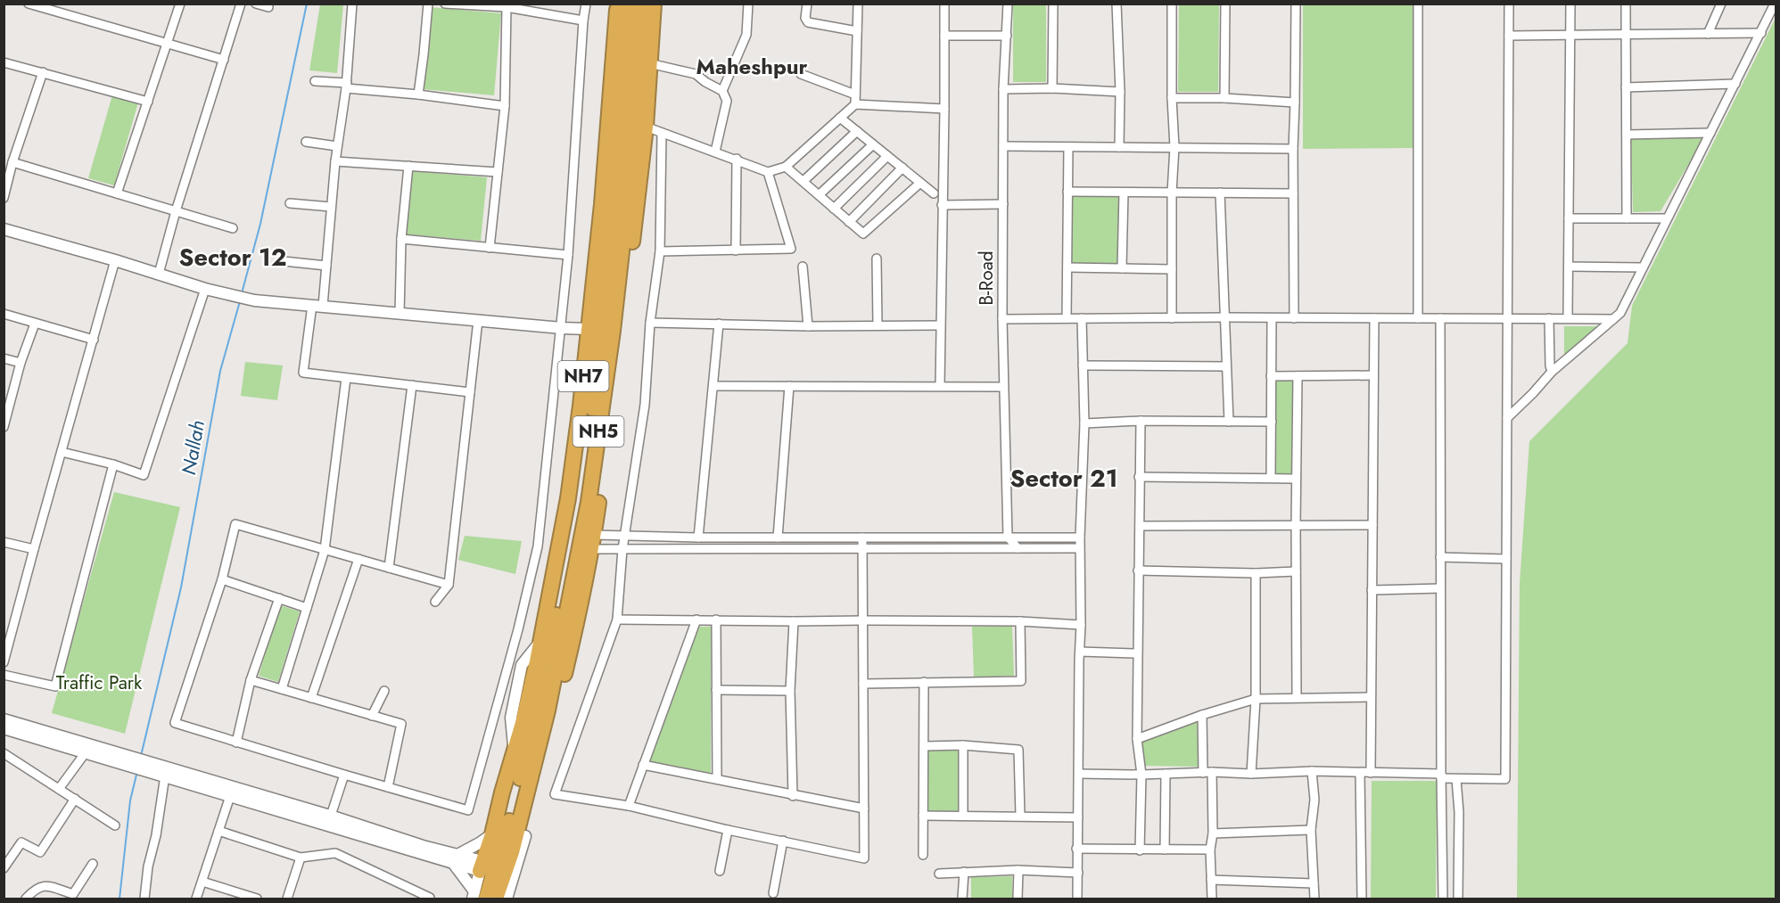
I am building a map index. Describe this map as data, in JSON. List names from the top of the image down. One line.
{"streets":{"highway":["NH7","NH5"],"street":["B-Road"]},"crossings":[["NH7","NH5"]],"districts":["Maheshpur","Sector 12","Sector 21"],"water":["Nallah"],"parks":["Traffic Park"]}
